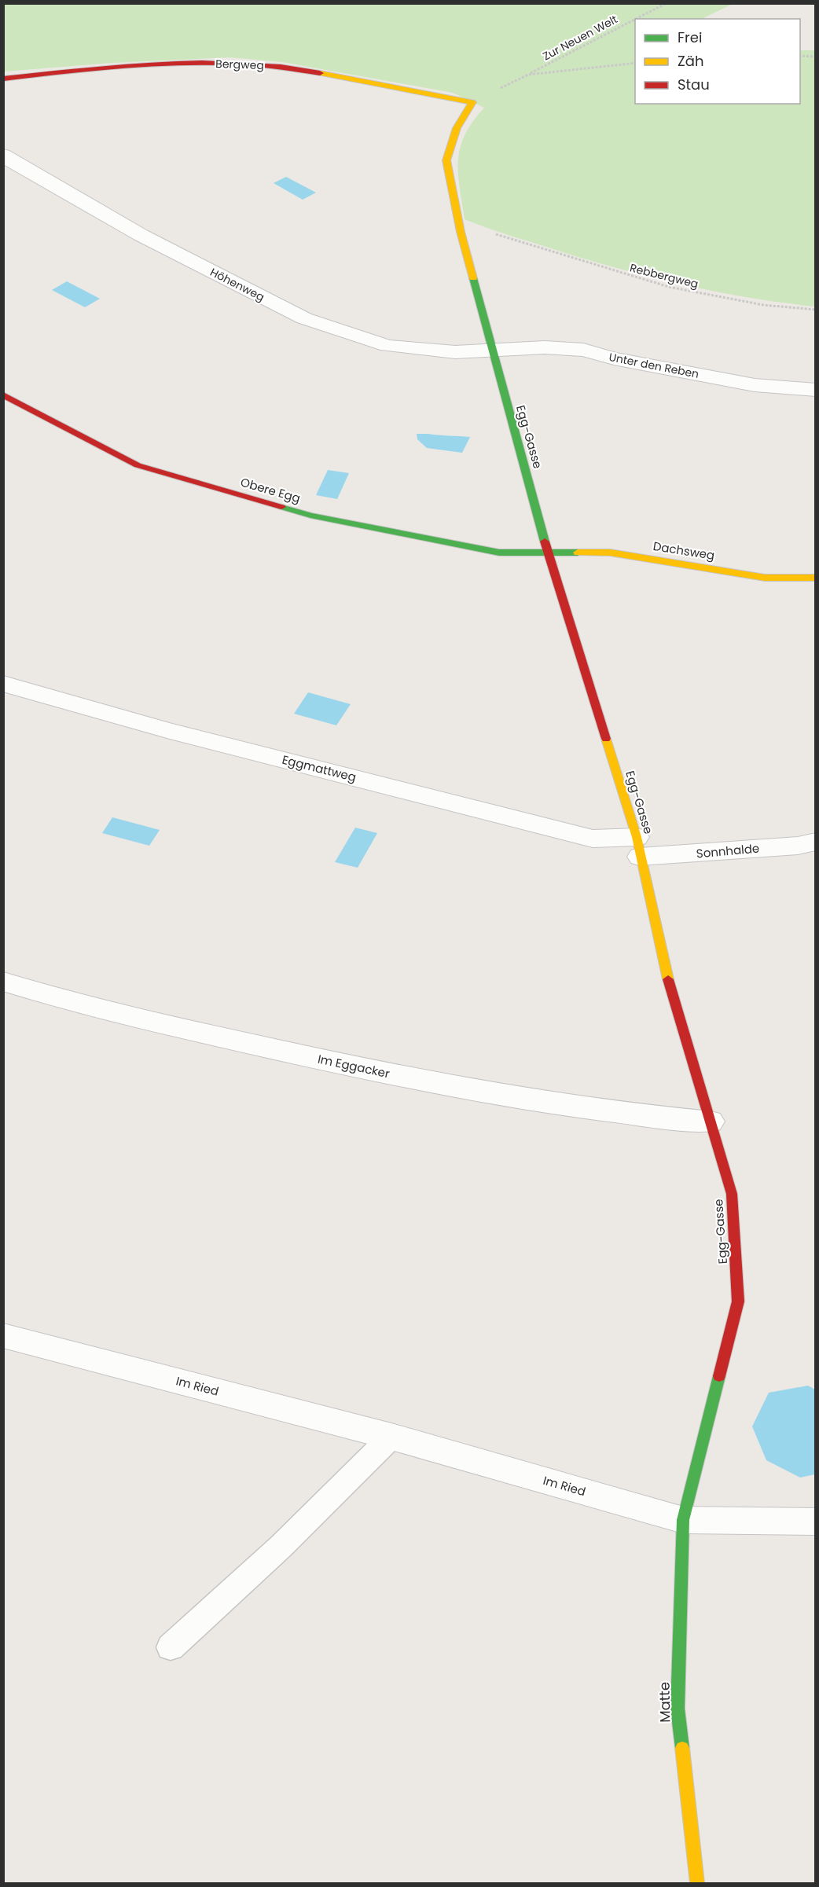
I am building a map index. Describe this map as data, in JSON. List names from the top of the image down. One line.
{"streets":{"street":["Bergweg","Höhenweg","Unter den Reben","Egg-Gasse","Obere Egg","Dachsweg","Eggmattweg","Sonnhalde","Im Eggacker","Im Ried","Matte"],"path":["Zur Neuen Welt","Rebbergweg"]},"crossings":[["Zur Neuen Welt","Bergweg"],["Zur Neuen Welt","Egg-Gasse"],["Bergweg","Egg-Gasse"],["Höhenweg","Unter den Reben"],["Höhenweg","Egg-Gasse"],["Unter den Reben","Egg-Gasse"],["Egg-Gasse","Obere Egg"],["Egg-Gasse","Dachsweg"],["Egg-Gasse","Eggmattweg"],["Egg-Gasse","Sonnhalde"],["Egg-Gasse","Im Eggacker"],["Egg-Gasse","Im Ried"],["Egg-Gasse","Matte"],["Obere Egg","Dachsweg"],["Eggmattweg","Sonnhalde"],["Im Ried","Matte"]],"legend":["Frei","Zäh","Stau"]}
